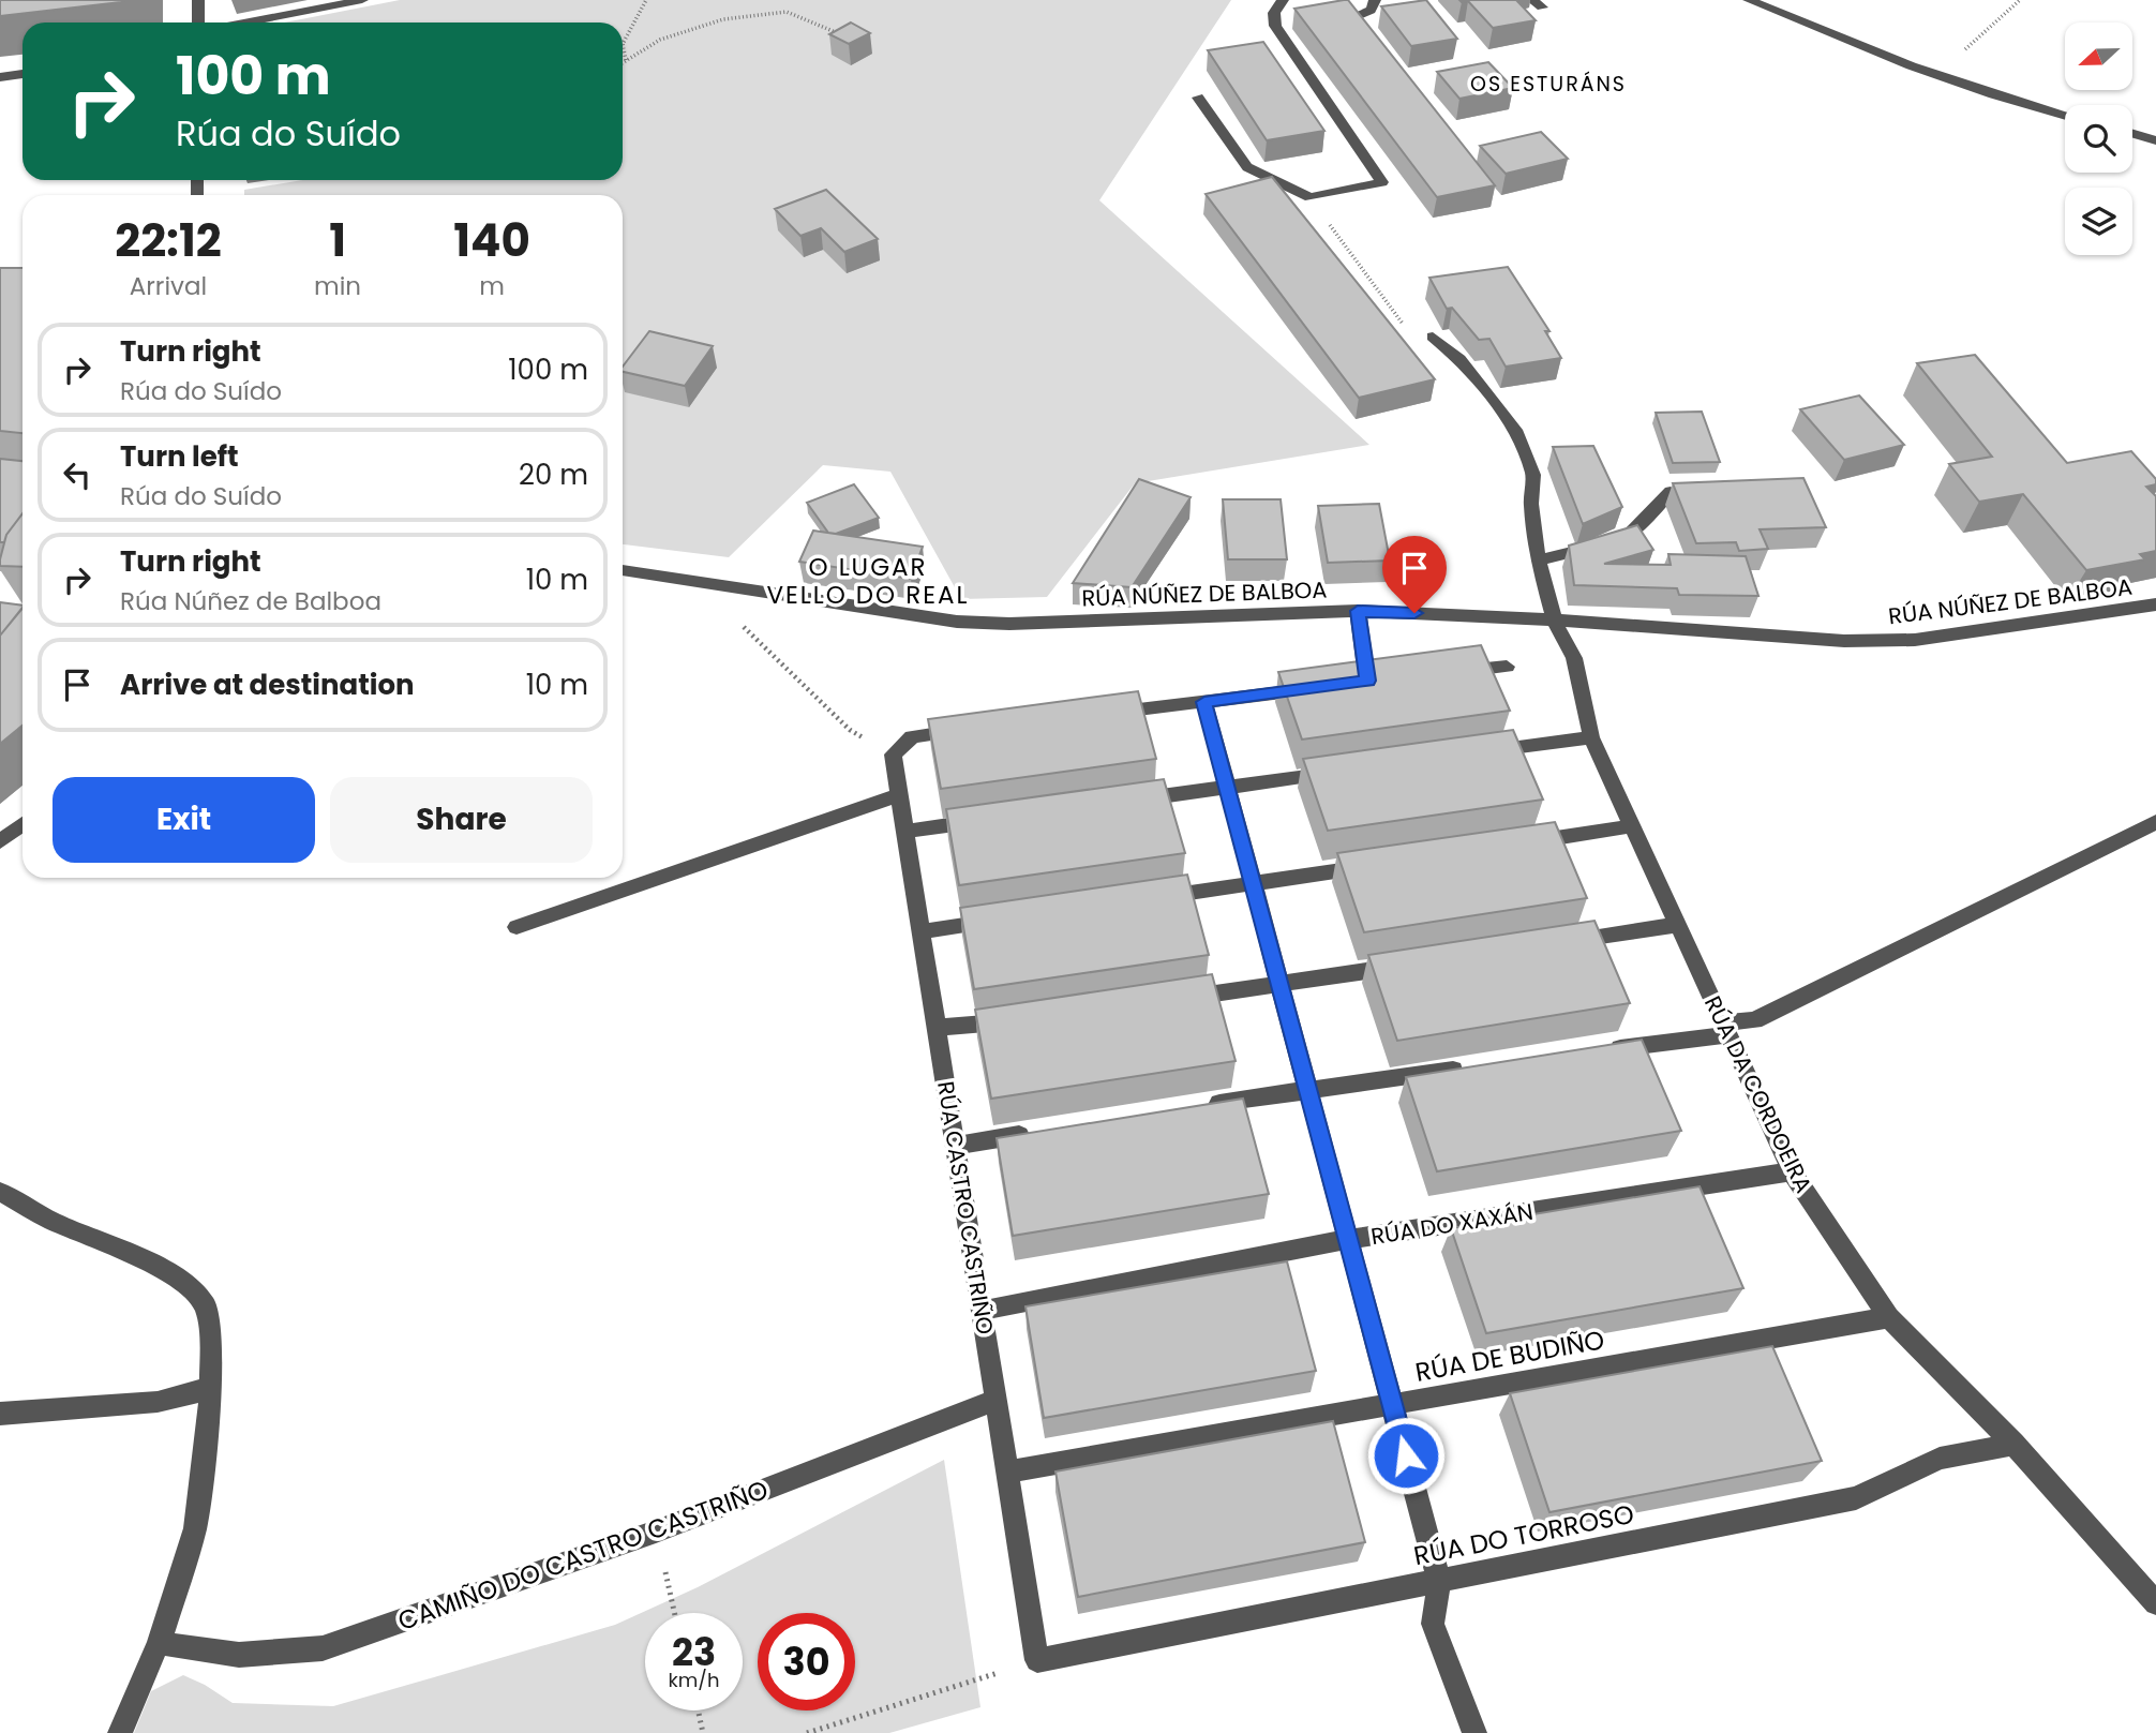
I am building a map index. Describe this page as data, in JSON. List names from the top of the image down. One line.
{"streets":{"street":["RÚA NÚÑEZ DE BALBOA","RÚA DA CORDOEIRA","RÚA CASTRO CASTRIÑO","RÚA DO XAXÁN","RÚA DE BUDIÑO","RÚA DO TORROSO","CAMIÑO DO CASTRO CASTRIÑO"]},"crossings":[["RÚA NÚÑEZ DE BALBOA","RÚA DA CORDOEIRA"],["RÚA DA CORDOEIRA","RÚA DO XAXÁN"],["RÚA DA CORDOEIRA","RÚA DE BUDIÑO"],["RÚA DA CORDOEIRA","RÚA DO TORROSO"],["RÚA CASTRO CASTRIÑO","RÚA DO XAXÁN"],["RÚA CASTRO CASTRIÑO","RÚA DE BUDIÑO"],["RÚA CASTRO CASTRIÑO","RÚA DO TORROSO"],["RÚA CASTRO CASTRIÑO","CAMIÑO DO CASTRO CASTRIÑO"]],"districts":["OS ESTURÁNS","O LUGAR VELLO DO REAL"],"north":"left","page":{"turn":["100 m","Rúa do Suído"],"eta":["22:12","Arrival","1","min","140","m"],"list":[{"name":"Turn right","note":"Rúa do Suído","value":"100 m"},{"name":"Turn left","note":"Rúa do Suído","value":"20 m"},{"name":"Turn right","note":"Rúa Núñez de Balboa","value":"10 m"},{"name":"Arrive at destination","value":"10 m"}],"buttons":["Exit","Share"],"speed":"23 km/h","limit":"30"}}
